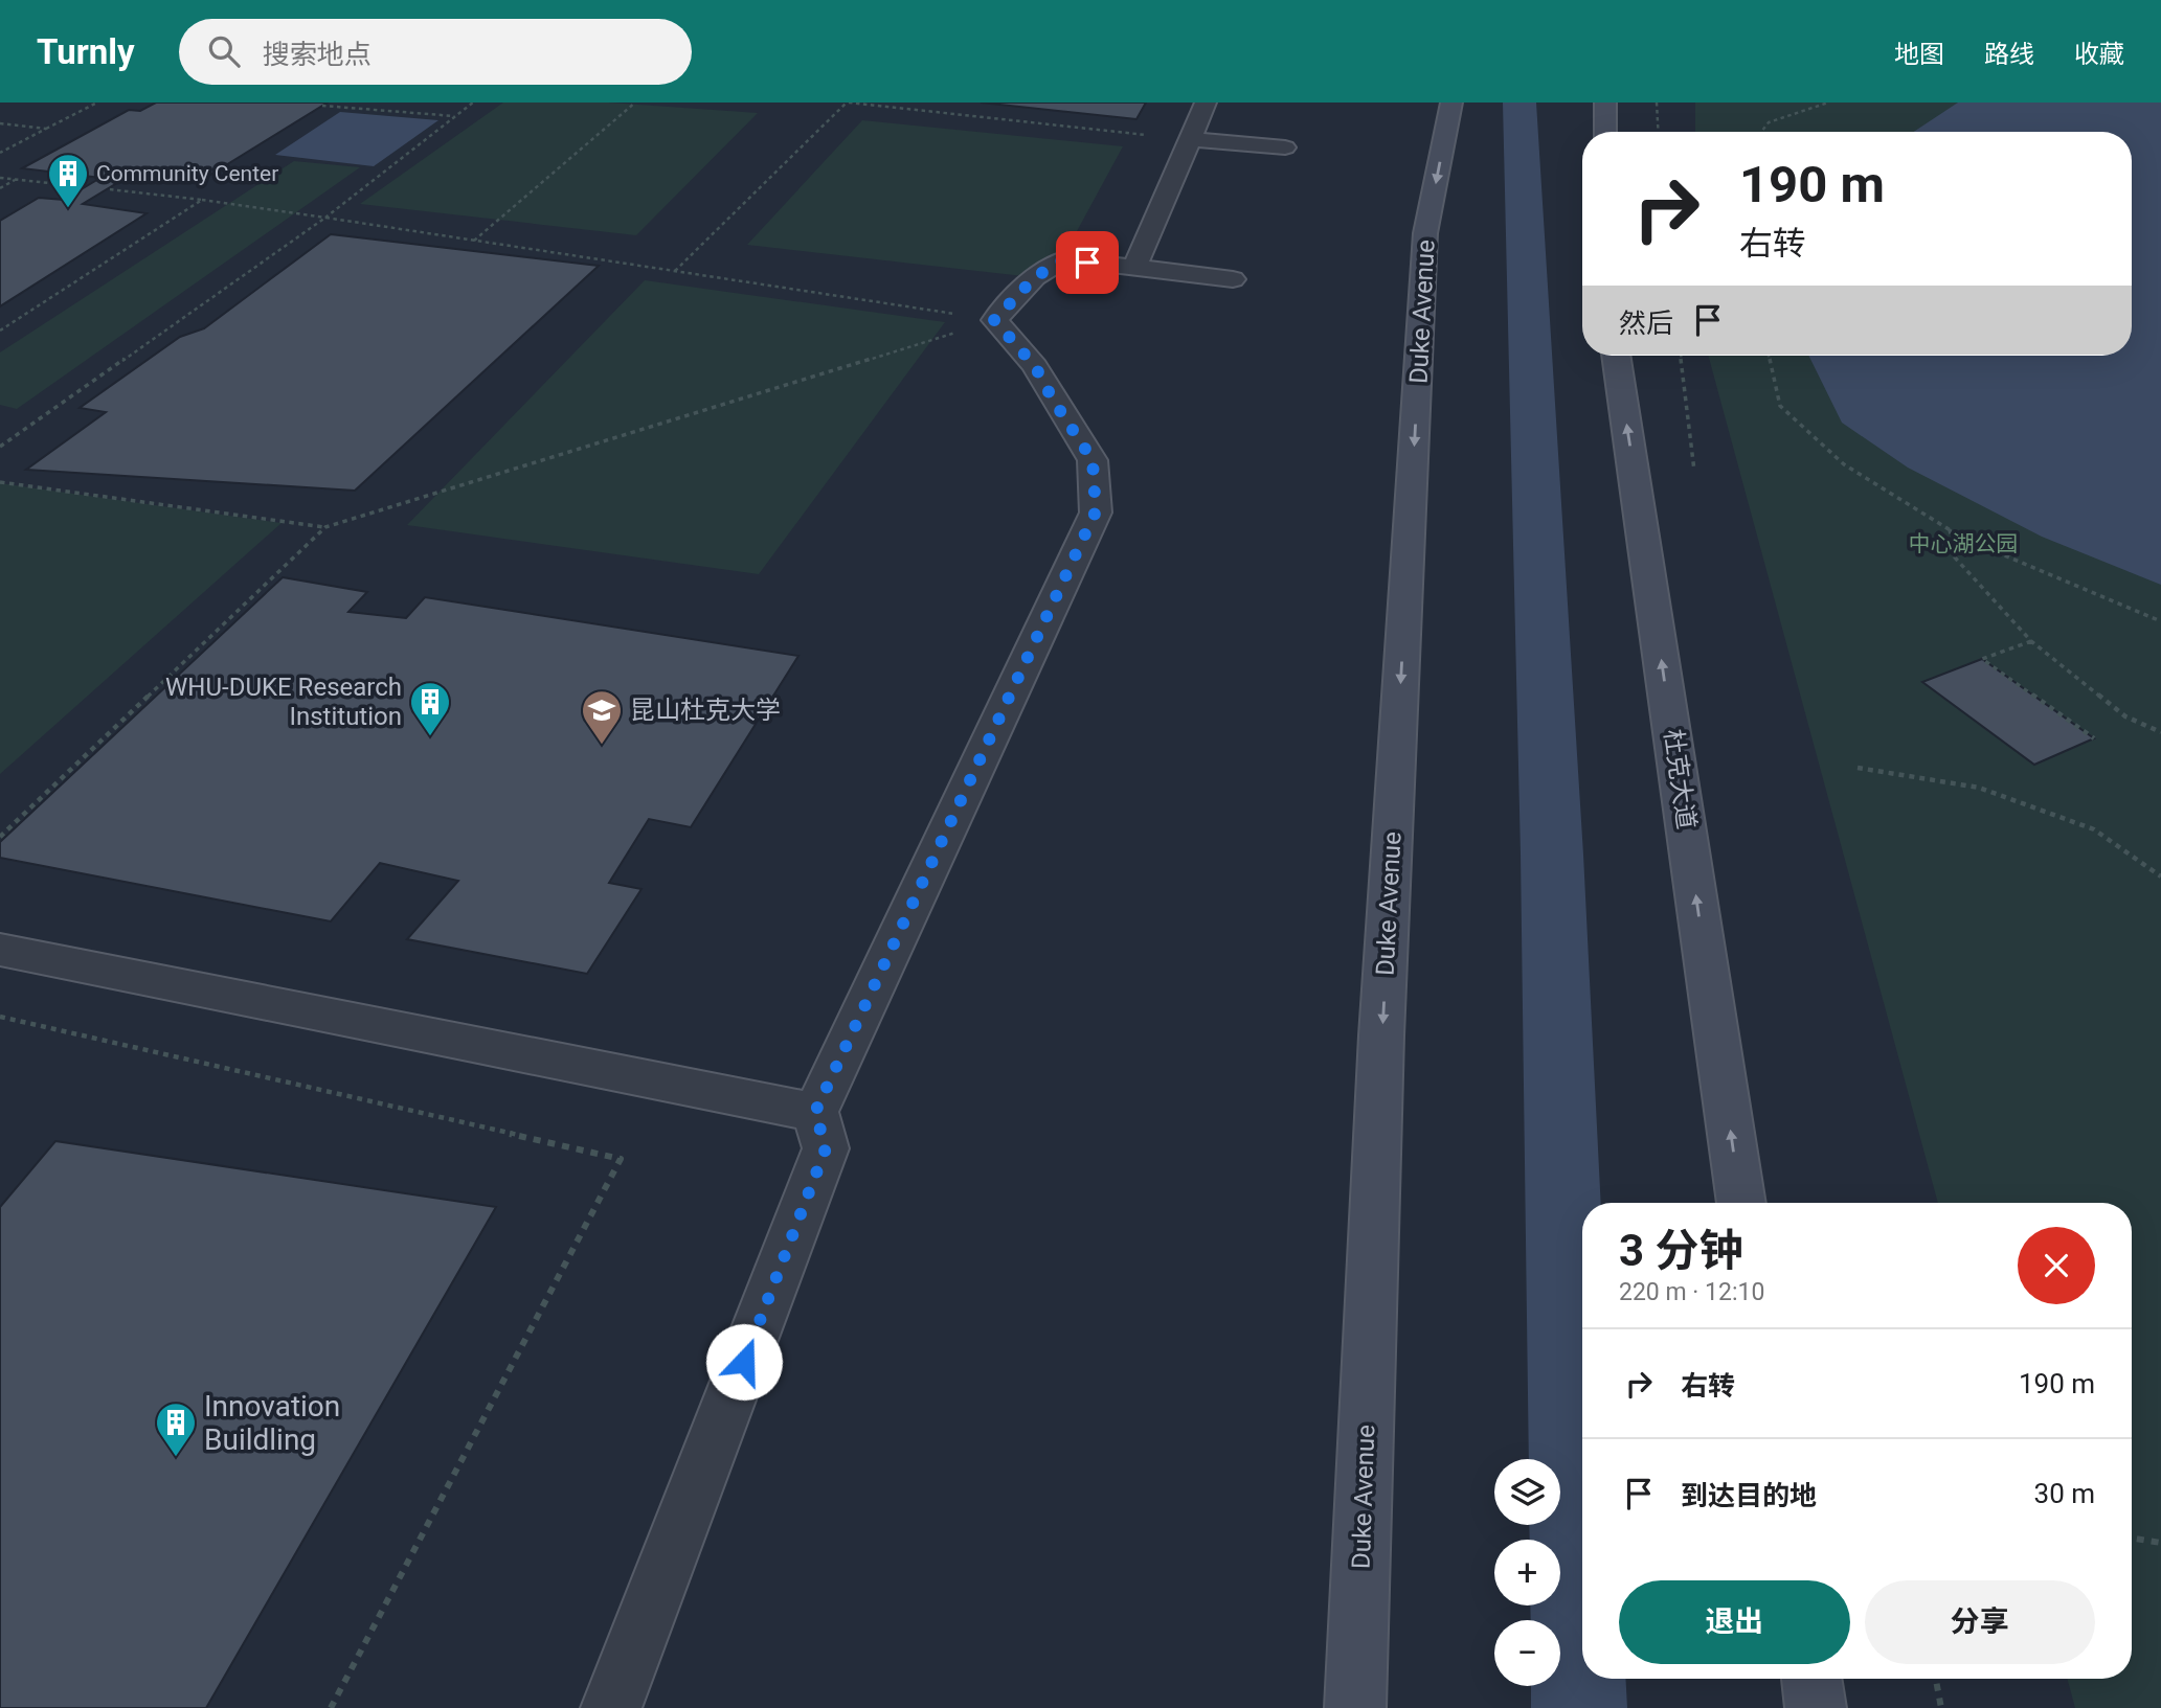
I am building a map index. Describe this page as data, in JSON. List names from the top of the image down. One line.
{"streets":{"main road":["Duke Avenue","杜克大道"]},"one_way":["Duke Avenue","杜克大道"],"parks":["中心湖公园"],"places":{"building":["Community Center","WHU-DUKE Research Institution","Innovation Buildling"],"school or university":["昆山杜克大学"]},"page":{"header":"Turnly","search":"搜索地点","nav":["地图","路线","收藏"],"turn":["190 m","右转"],"then":"然后","heading":["3 分钟","220 m · 12:10"],"list":[{"name":"右转","value":"190 m"},{"name":"到达目的地","value":"30 m"}],"map_buttons":["+","−"],"buttons":["退出","分享"]}}
